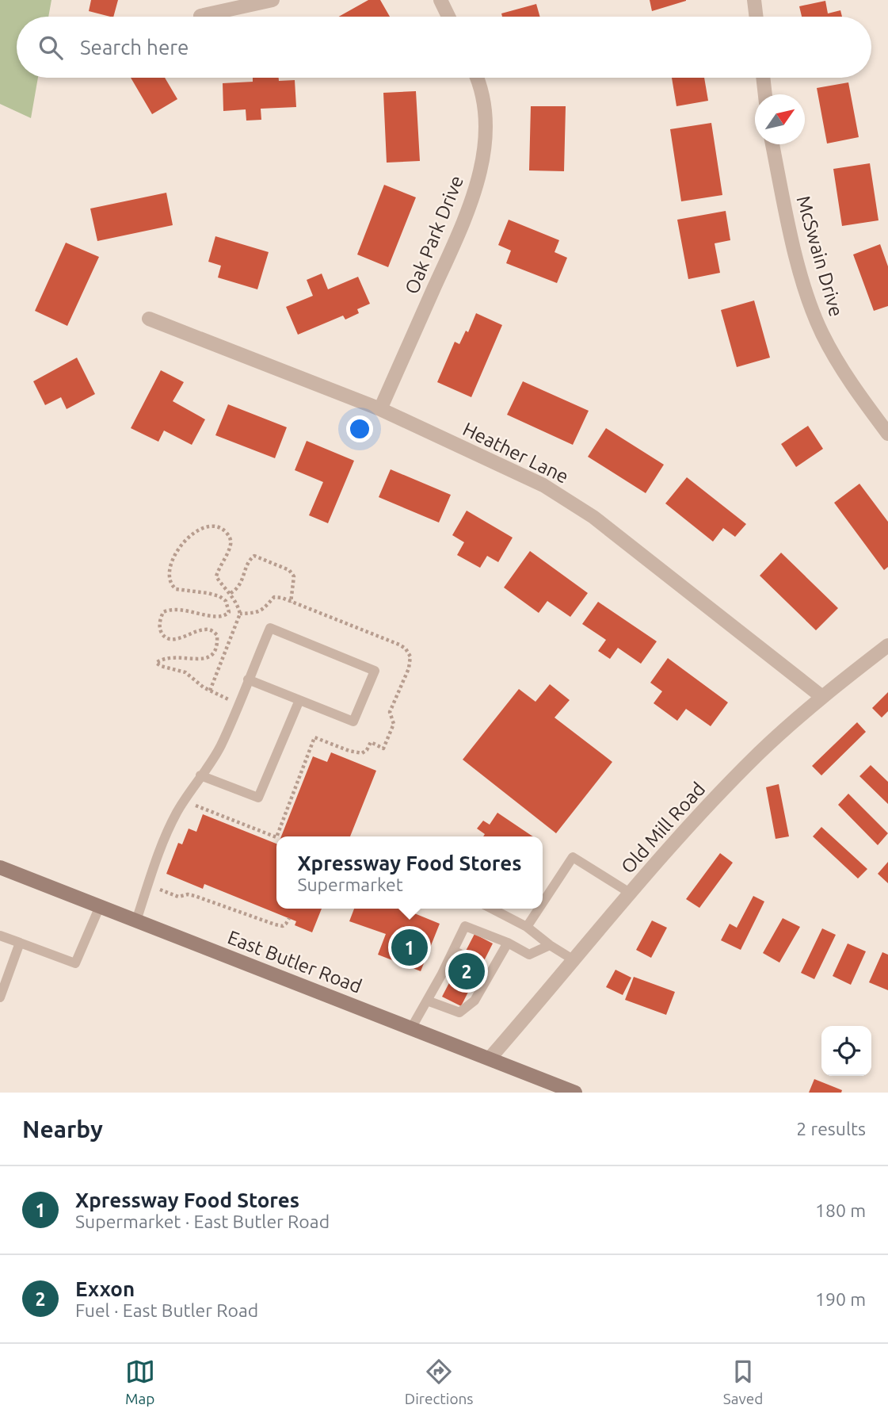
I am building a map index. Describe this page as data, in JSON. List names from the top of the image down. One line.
{"streets":{"main road":["East Butler Road"],"street":["Oak Park Drive","McSwain Drive","Heather Lane","Old Mill Road"]},"crossings":[["Oak Park Drive","Heather Lane"],["Heather Lane","Old Mill Road"],["Old Mill Road","East Butler Road"]],"north":"top right","page":{"search":"Search here","popup":["Xpressway Food Stores","Supermarket"],"pins":["1","2"],"heading":["Nearby","2 results"],"list":[{"mark":"1","name":"Xpressway Food Stores","note":"Supermarket · East Butler Road","value":"180 m"},{"mark":"2","name":"Exxon","note":"Fuel · East Butler Road","value":"190 m"}],"nav":["Map","Directions","Saved"]}}
